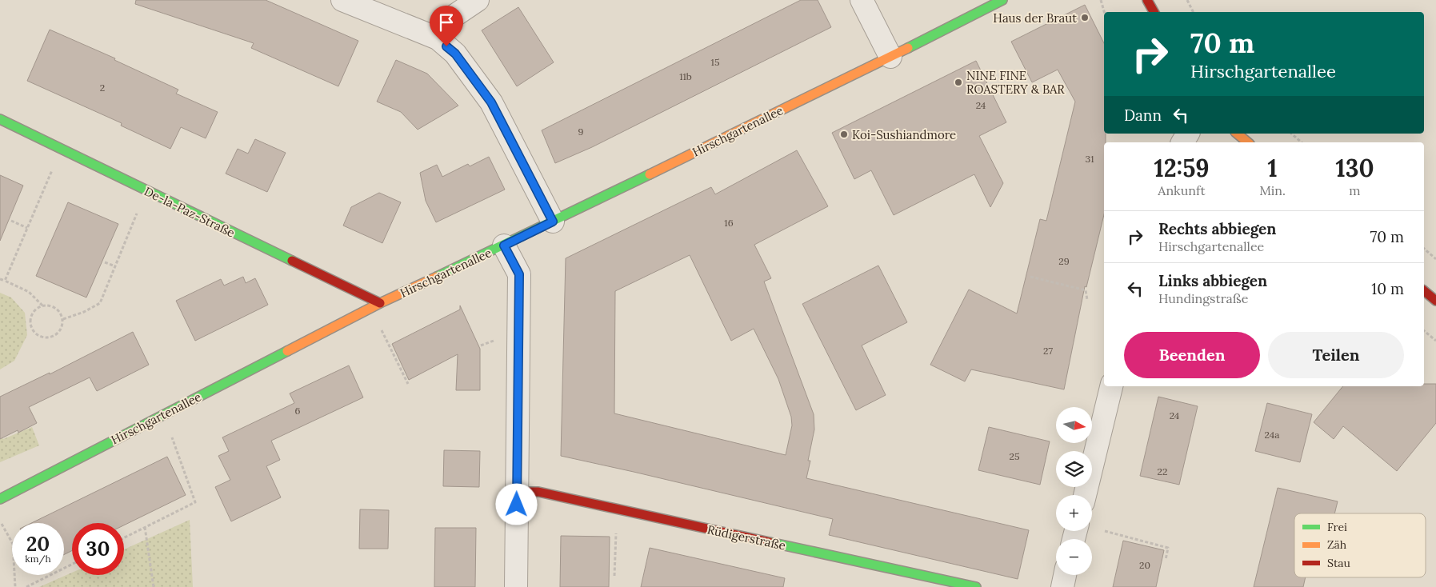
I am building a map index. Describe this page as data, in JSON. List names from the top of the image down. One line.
{"streets":{"street":["Hirschgartenallee","De-la-Paz-Straße","Rüdigerstraße"]},"crossings":[["Hirschgartenallee","De-la-Paz-Straße"]],"places":["Haus der Braut","NINE FINE ROASTERY & BAR","Koi-Sushiandmore"],"house_numbers":["15","11b","2","24","9","31","16","29","27","6","24","24a","25","22","20"],"legend":["Frei","Zäh","Stau"],"north":"right","page":{"turn":["70 m","Hirschgartenallee"],"then":"Dann","eta":["12:59","Ankunft","1","Min.","130","m"],"list":[{"name":"Rechts abbiegen","note":"Hirschgartenallee","value":"70 m"},{"name":"Links abbiegen","note":"Hundingstraße","value":"10 m"}],"buttons":["Beenden","Teilen"],"map_buttons":["+","−"],"speed":"20 km/h","limit":"30"}}
